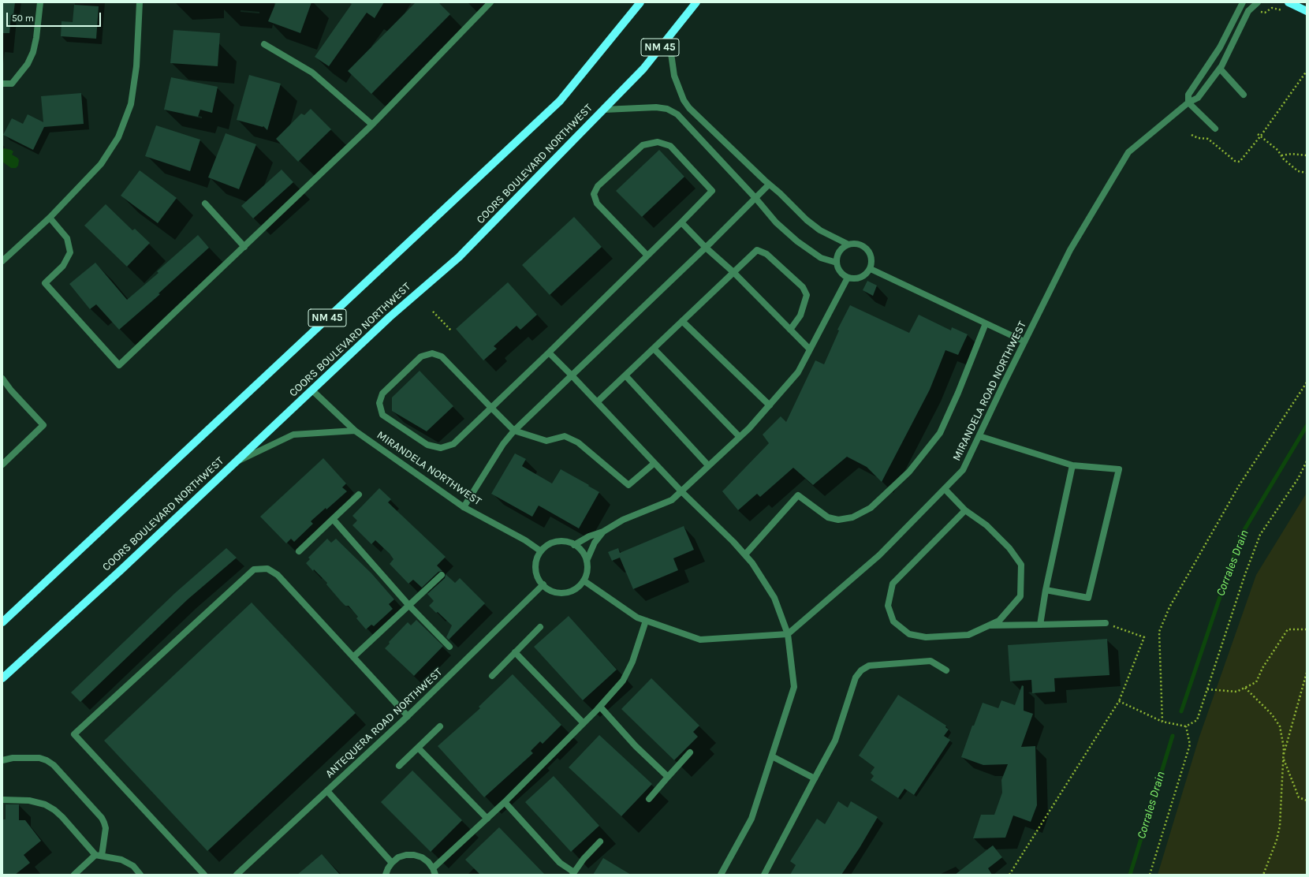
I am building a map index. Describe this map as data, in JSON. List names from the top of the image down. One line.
{"streets":{"main road":["NM 45","COORS BOULEVARD NORTHWEST"],"street":["MIRANDELA ROAD NORTHWEST","MIRANDELA NORTHWEST","ANTEQUERA ROAD NORTHWEST"]},"crossings":[["COORS BOULEVARD NORTHWEST","MIRANDELA NORTHWEST"],["MIRANDELA NORTHWEST","ANTEQUERA ROAD NORTHWEST"]],"water":["Corrales Drain"],"scale_bar":"50 m"}
